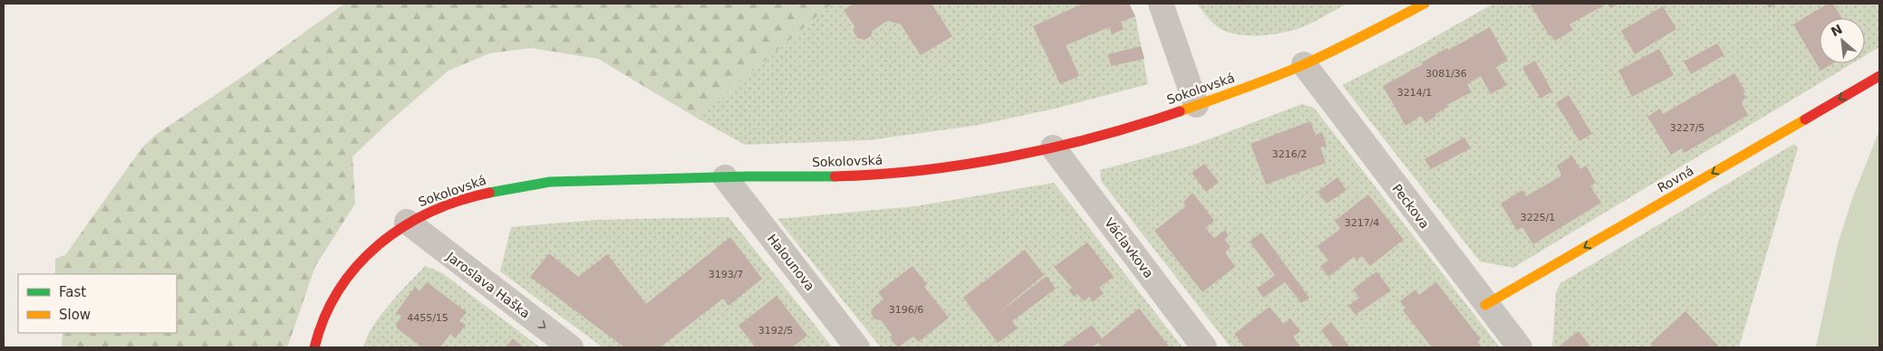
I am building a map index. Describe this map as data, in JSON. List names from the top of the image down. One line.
{"streets":{"street":["Sokolovská","Rovná","Peckova","Václavkova","Halounova","Jaroslava Haška"]},"crossings":[["Sokolovská","Peckova"],["Sokolovská","Václavkova"],["Sokolovská","Halounova"],["Sokolovská","Jaroslava Haška"],["Rovná","Peckova"]],"one_way":["Rovná","Jaroslava Haška"],"house_numbers":["3081/36","3214/1","3227/5","3216/2","3225/1","3217/4","3193/7","3196/6","4455/15","3192/5"],"legend":["Fast","Slow"],"north":"top left"}
